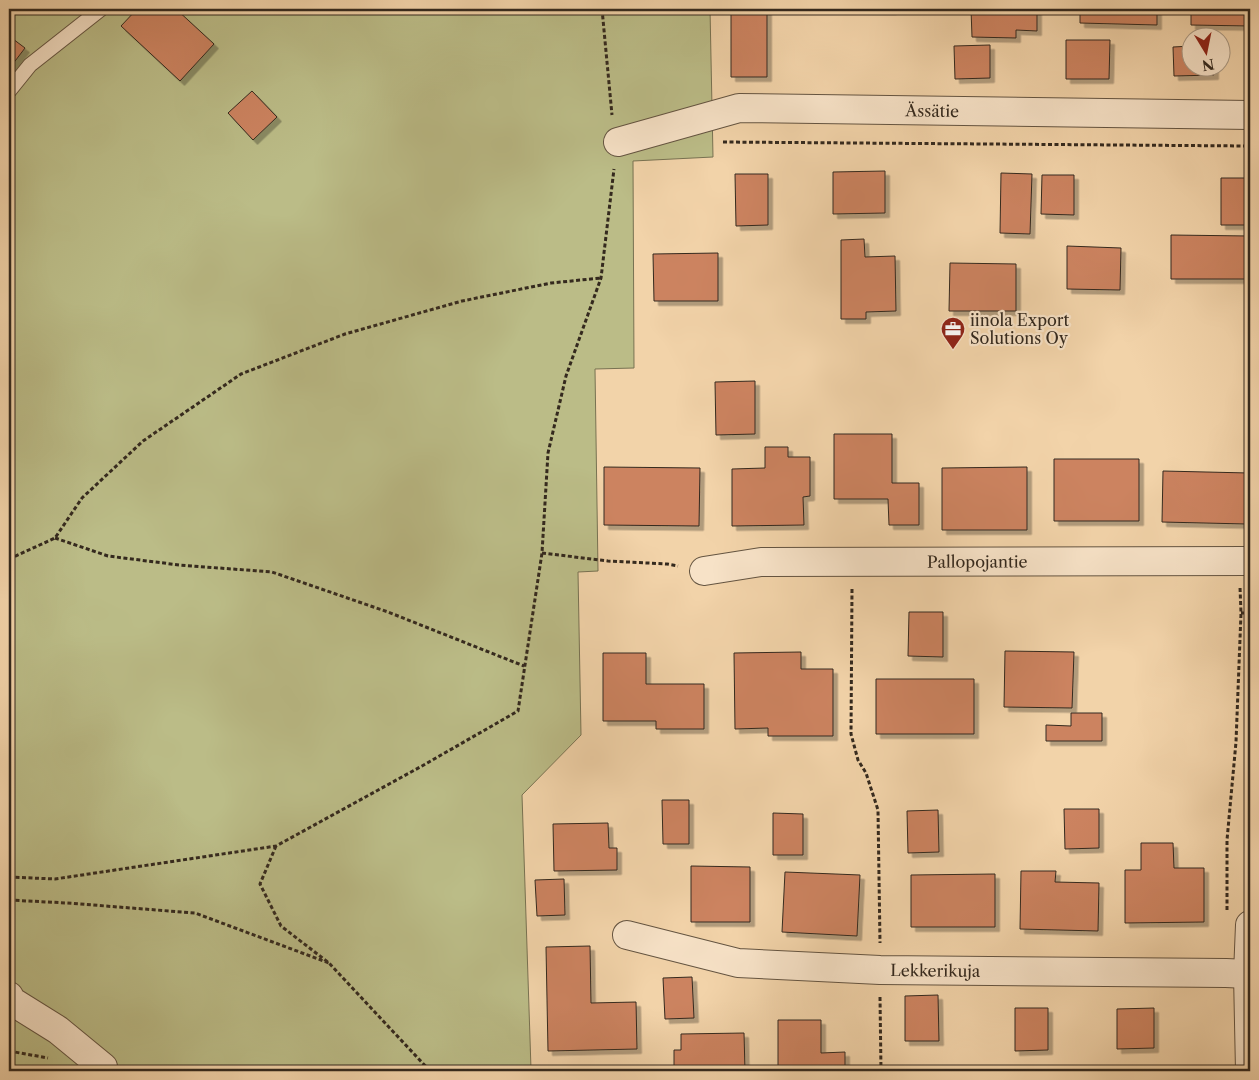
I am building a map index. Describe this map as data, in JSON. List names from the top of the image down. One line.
{"streets":{"street":["Ässätie","Pallopojantie","Lekkerikuja"]},"places":{"office":["iinola Export Solutions Oy"]},"north":"bottom"}
